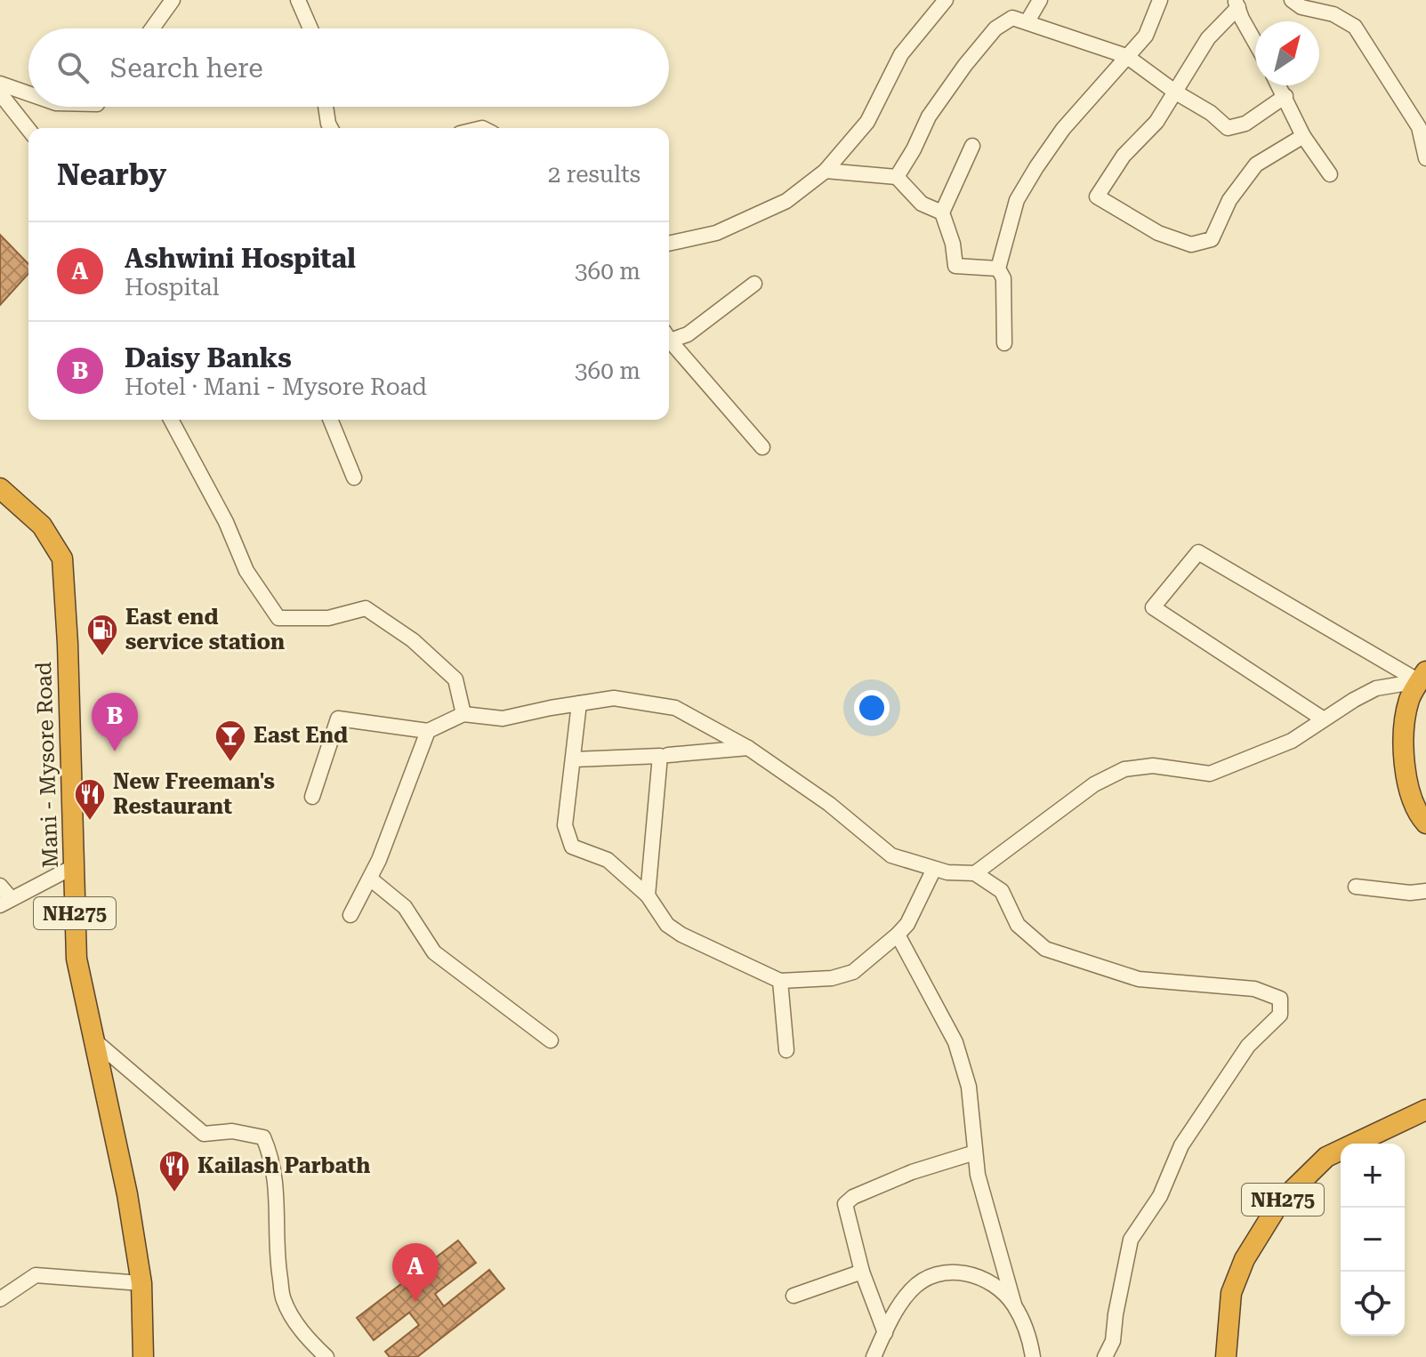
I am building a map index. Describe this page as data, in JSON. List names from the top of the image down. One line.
{"streets":{"highway":["Mani - Mysore Road","NH275"]},"places":{"fuel station":["East end service station"],"bar":["East End"],"restaurant":["New Freeman's Restaurant","Kailash Parbath"]},"north":"top right","page":{"search":"Search here","heading":["Nearby","2 results"],"list":[{"mark":"A","name":"Ashwini Hospital","note":"Hospital","value":"360 m"},{"mark":"B","name":"Daisy Banks","note":"Hotel · Mani - Mysore Road","value":"360 m"}],"pins":["B","A"],"map_buttons":["+","−"]}}
